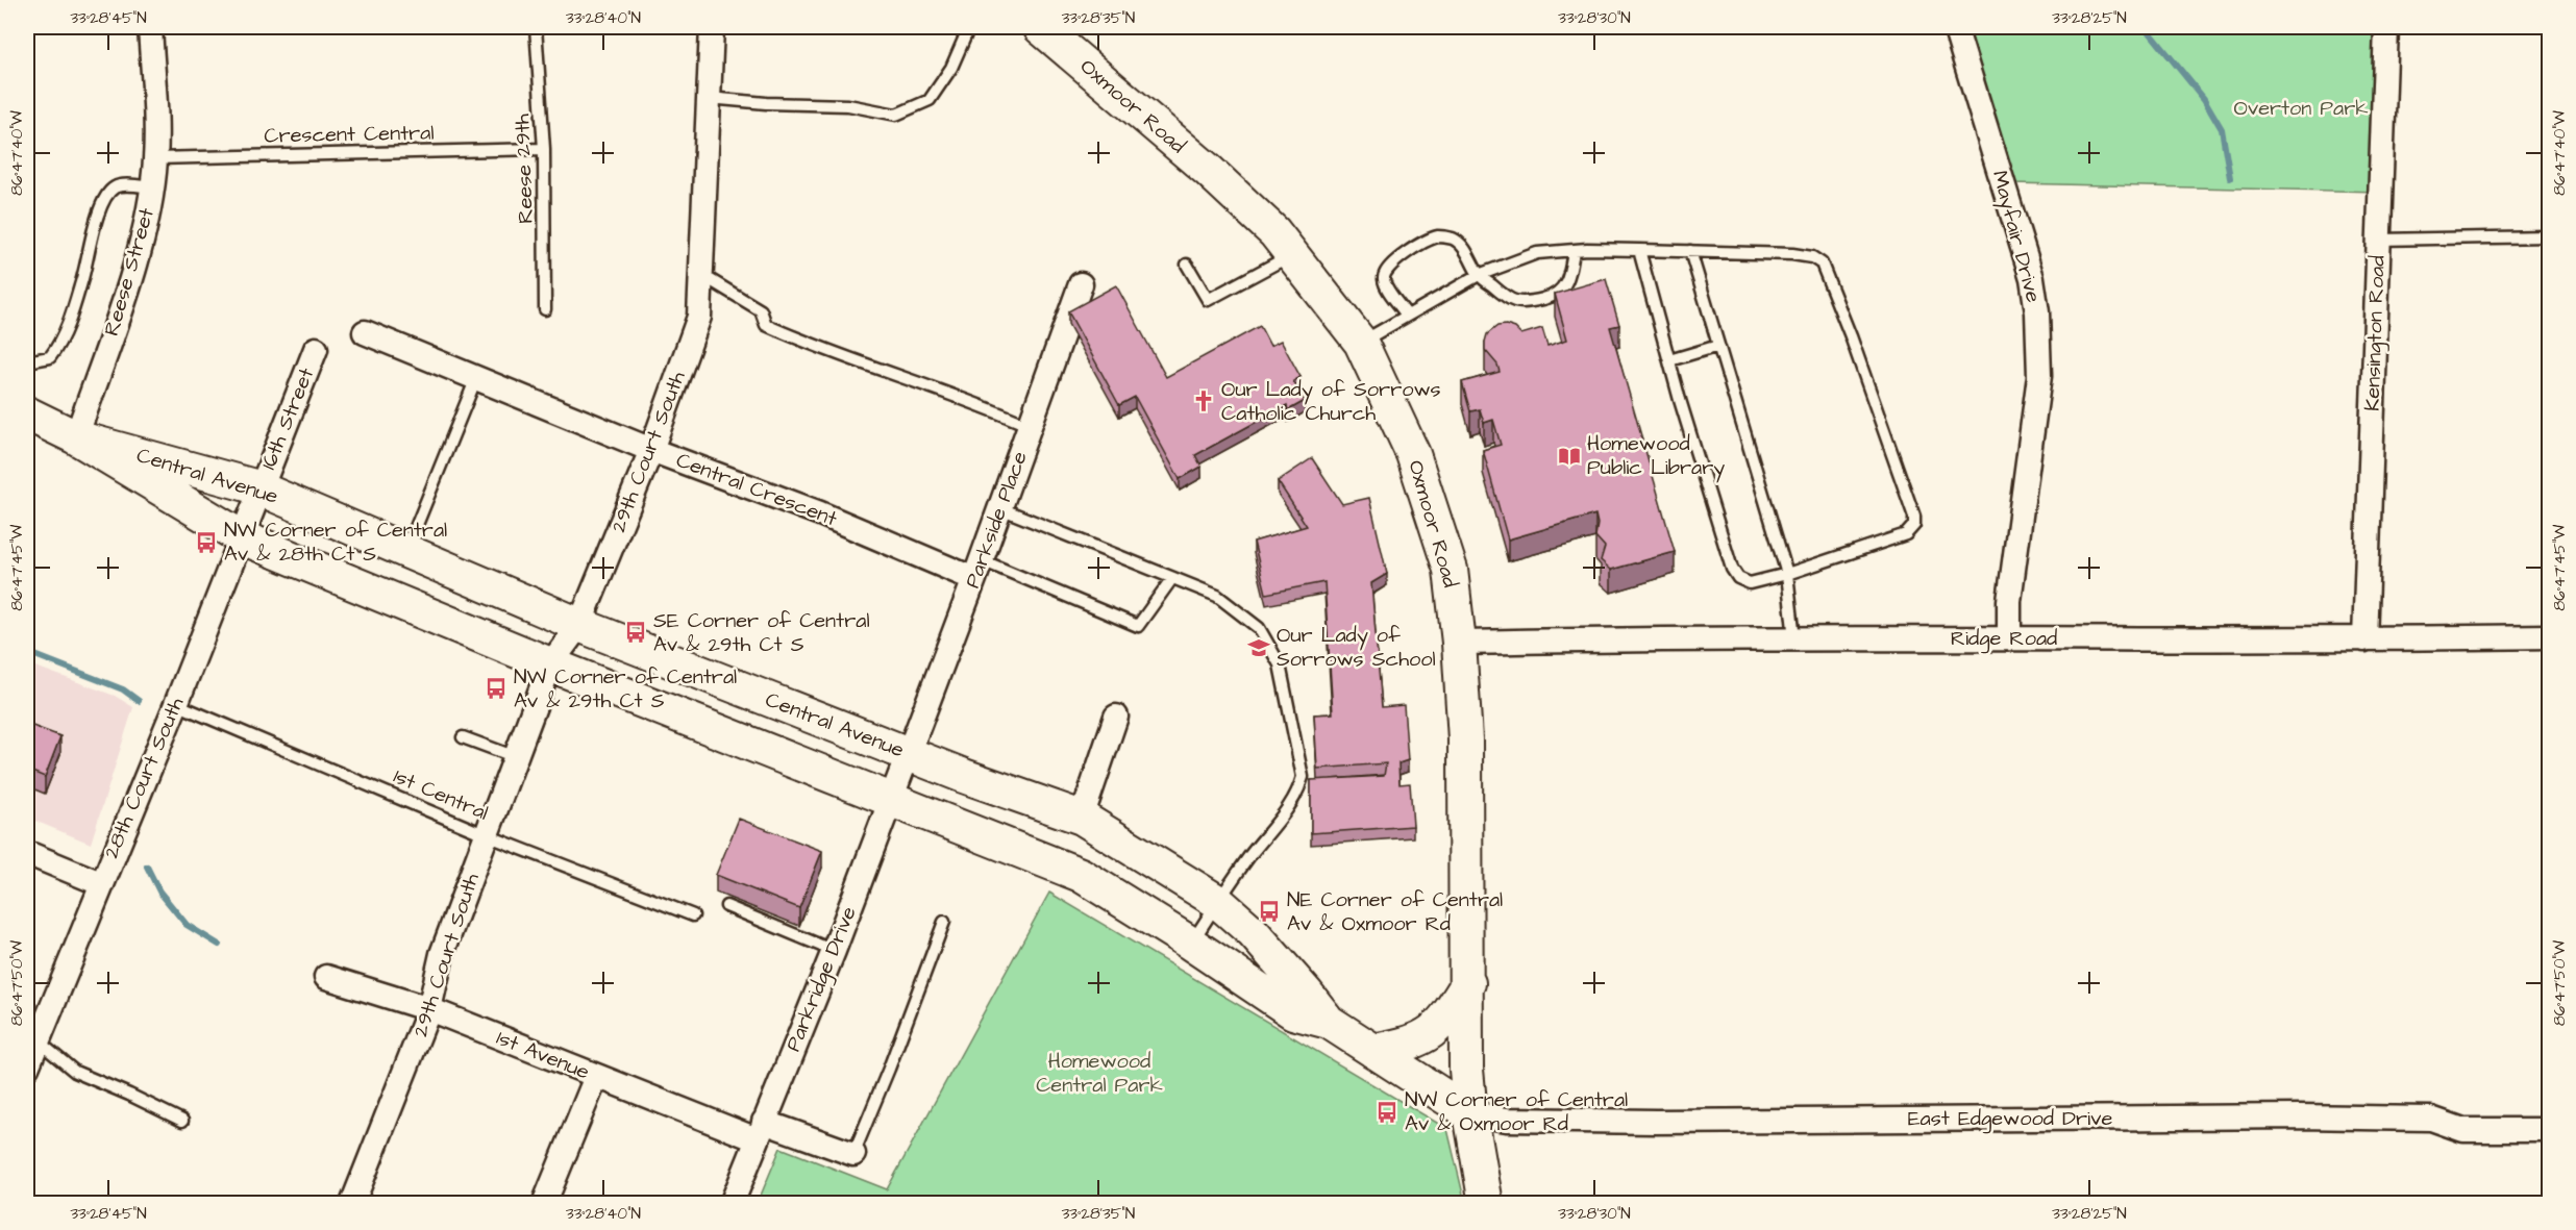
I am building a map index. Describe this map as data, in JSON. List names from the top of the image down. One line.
{"streets":{"main road":["Oxmoor Road","Central Avenue"],"street":["Mayfair Drive","Reese Street","Kensington Road","16th Street","29th Court South","Central Crescent","Parkside Place","Ridge Road","28th Court South","Parkridge Drive","1st Avenue","East Edgewood Drive"],"lane":["Crescent Central","Reese 29th","1st Central"]},"crossings":[["Oxmoor Road","Central Avenue"],["Oxmoor Road","Ridge Road"],["Oxmoor Road","East Edgewood Drive"],["Crescent Central","Reese 29th"],["Crescent Central","Reese Street"],["Mayfair Drive","Ridge Road"],["Reese Street","Central Avenue"],["Kensington Road","Ridge Road"],["16th Street","Central Avenue"],["16th Street","28th Court South"],["29th Court South","Central Avenue"],["29th Court South","Central Crescent"],["29th Court South","1st Central"],["29th Court South","1st Avenue"],["Central Avenue","Parkside Place"],["Central Avenue","28th Court South"],["Central Avenue","Parkridge Drive"],["Central Avenue","East Edgewood Drive"],["Central Crescent","Parkside Place"],["Parkside Place","Parkridge Drive"],["28th Court South","1st Central"],["Parkridge Drive","1st Avenue"]],"parks":["Overton Park","Homewood Central Park"],"places":{"church":["Our Lady of Sorrows Catholic Church"],"library":["Homewood Public Library"],"bus stop":["NW Corner of Central Av & 28th Ct S","SE Corner of Central Av & 29th Ct S","NW Corner of Central Av & 29th Ct S","NE Corner of Central Av & Oxmoor Rd","NW Corner of Central Av & Oxmoor Rd"],"school or university":["Our Lady of Sorrows School"]},"coordinates":["33°28'45\"N","33°28'40\"N","33°28'35\"N","33°28'30\"N","33°28'25\"N","86°47'40\"W","86°47'45\"W","86°47'50\"W"]}
